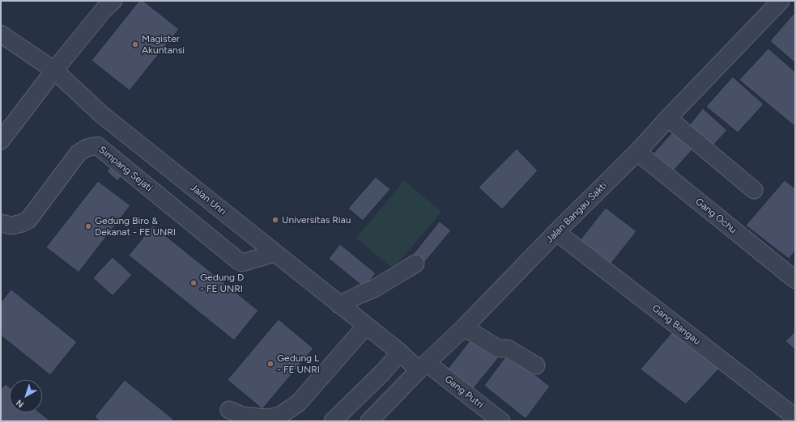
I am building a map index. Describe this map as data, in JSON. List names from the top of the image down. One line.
{"streets":{"street":["Simpang Sejati","Jalan Unri","Jalan Bangau Sakti","Gang Ochu","Gang Bangau","Gang Putri"]},"crossings":[["Simpang Sejati","Jalan Unri"],["Jalan Unri","Jalan Bangau Sakti"],["Jalan Unri","Gang Putri"],["Jalan Bangau Sakti","Gang Ochu"],["Jalan Bangau Sakti","Gang Bangau"],["Jalan Bangau Sakti","Gang Putri"]],"places":["Magister Akuntansi","Universitas Riau","Gedung Biro & Dekanat - FE UNRI","Gedung D - FE UNRI","Gedung L - FE UNRI"],"north":"bottom left"}
